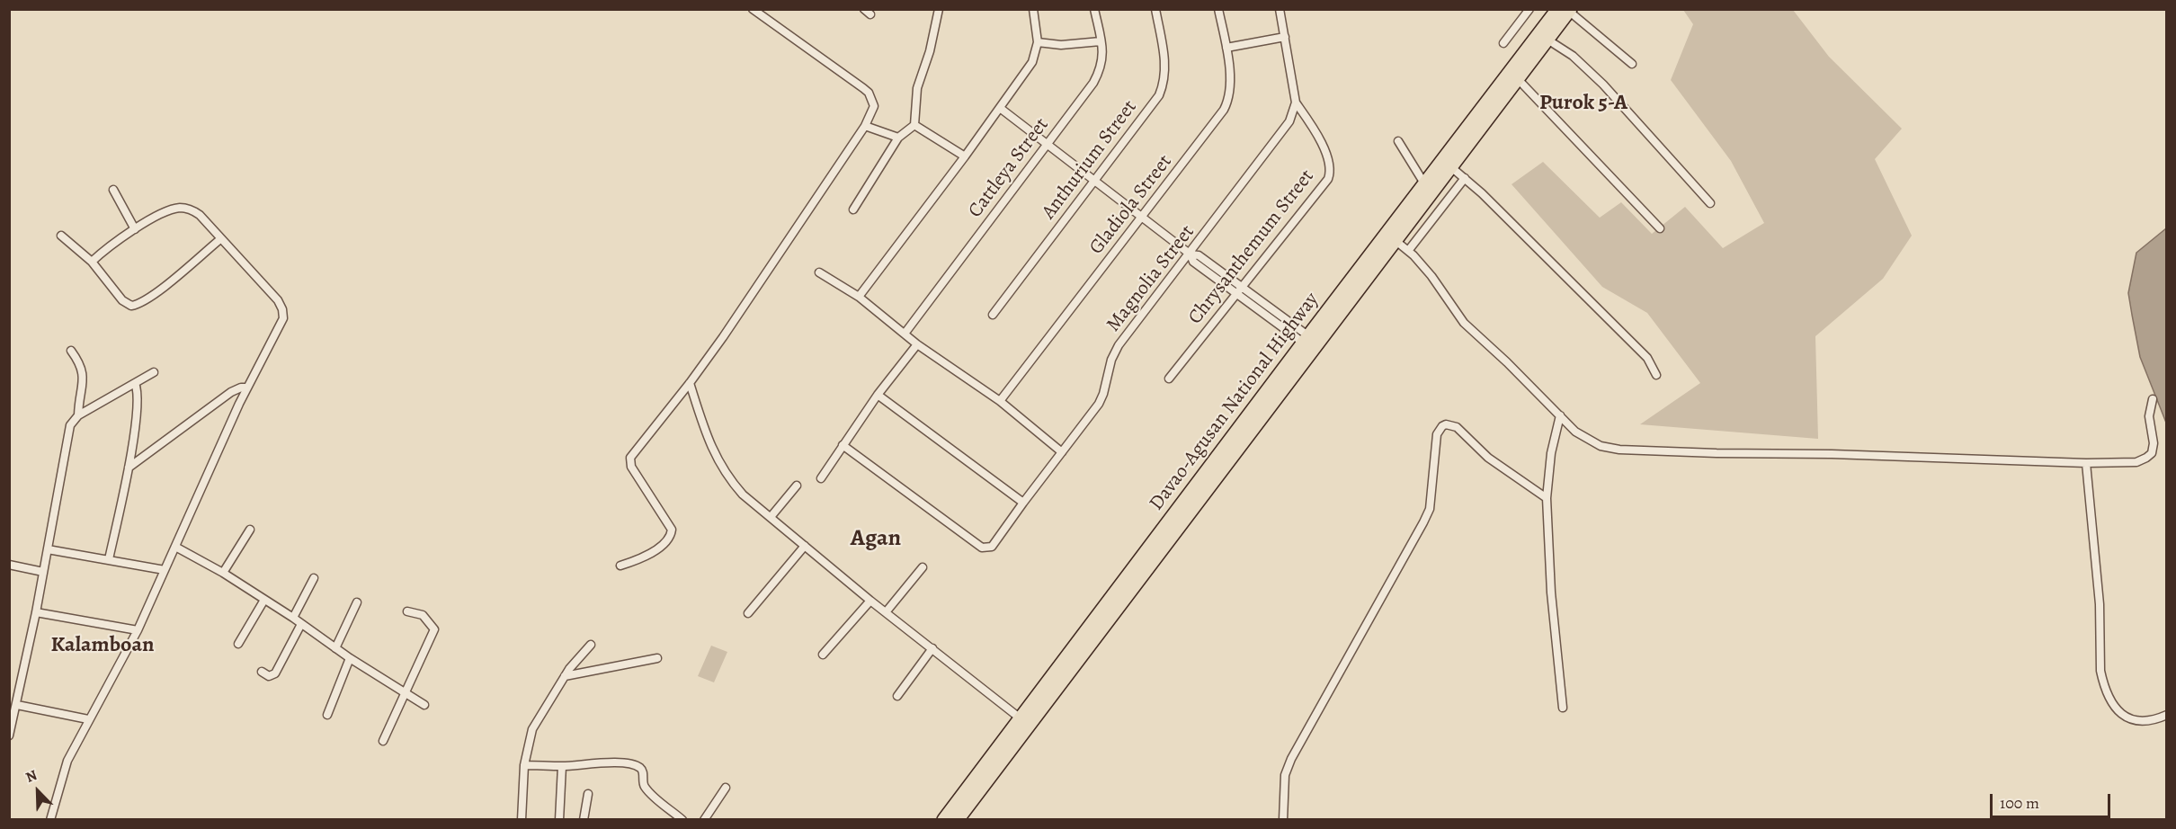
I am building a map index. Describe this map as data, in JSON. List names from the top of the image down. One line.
{"streets":{"highway":["Davao-Agusan National Highway"],"street":["Anthurium Street","Cattleya Street","Gladiola Street","Chrysanthemum Street","Magnolia Street"]},"crossings":[["Chrysanthemum Street","Magnolia Street"]],"districts":["Purok 5-A","Agan","Kalamboan"],"scale_bar":"100 m","north":"top left"}
